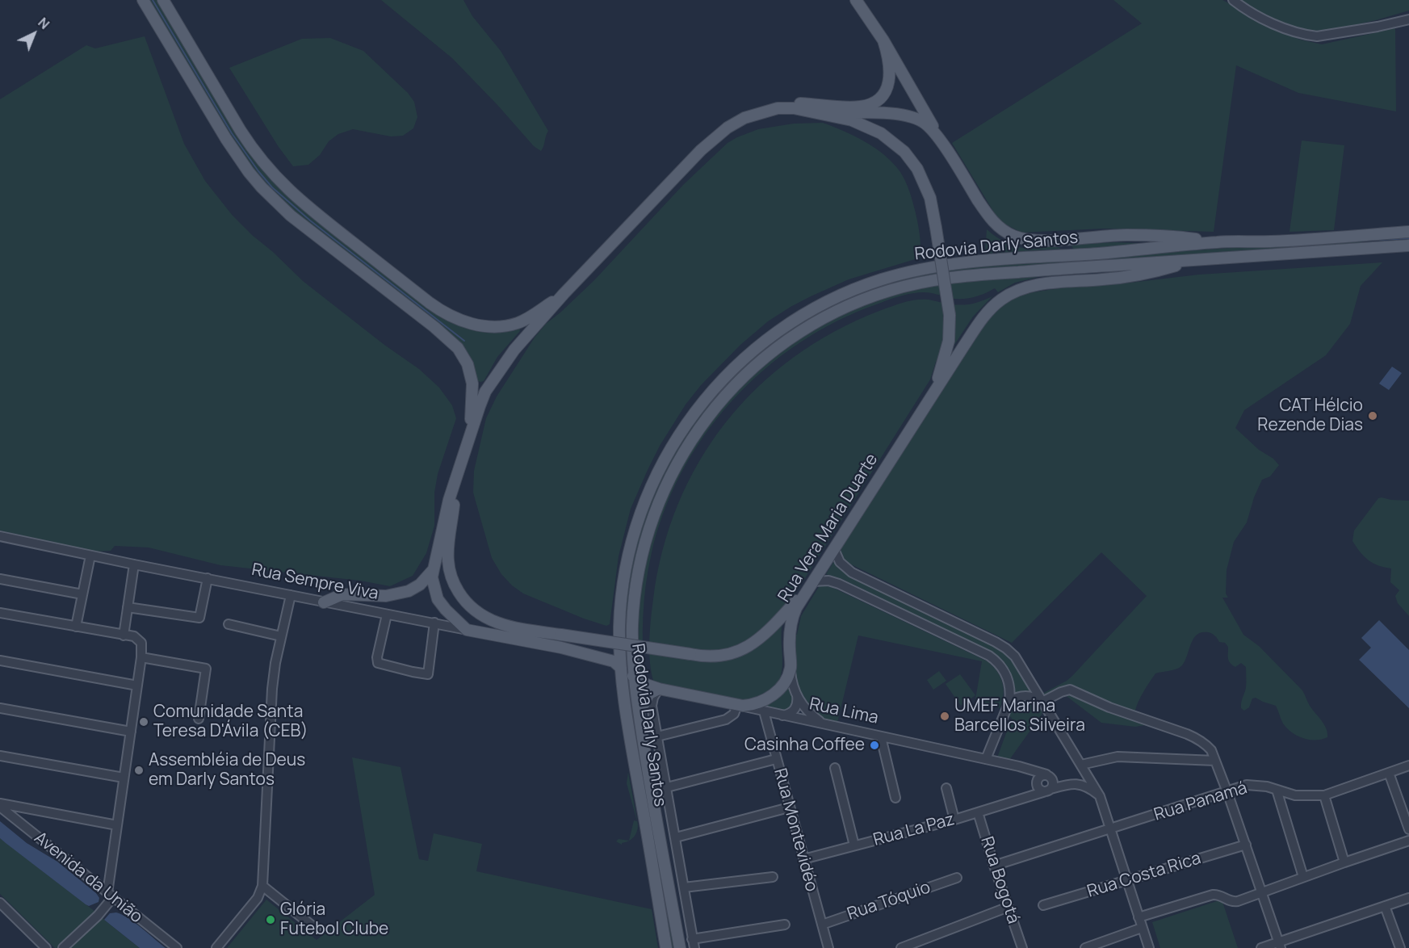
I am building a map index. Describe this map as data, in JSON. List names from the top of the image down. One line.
{"streets":{"main road":["Rodovia Darly Santos","Rua Vera Maria Duarte","Rua Sempre Viva","Rua Lima"],"street":["Rua Panamá","Rua Montevidéo","Rua La Paz","Rua Costa Rica","Avenida da União","Rua Bogotá","Rua Tóquio"]},"crossings":[["Rodovia Darly Santos","Rua Sempre Viva"],["Rodovia Darly Santos","Rua Lima"],["Rua Vera Maria Duarte","Rua Lima"],["Rua Lima","Rua Montevidéo"],["Rua Lima","Rua La Paz"],["Rua Panamá","Rua Bogotá"],["Rua Montevidéo","Rua La Paz"],["Rua Montevidéo","Rua Tóquio"],["Rua La Paz","Rua Bogotá"]],"places":["CAT Hélcio Rezende Dias","UMEF Marina Barcellos Silveira","Comunidade Santa Teresa D'Ávila (CEB)","Casinha Coffee","Assembléia de Deus em Darly Santos","Glória Futebol Clube"],"north":"top right"}
